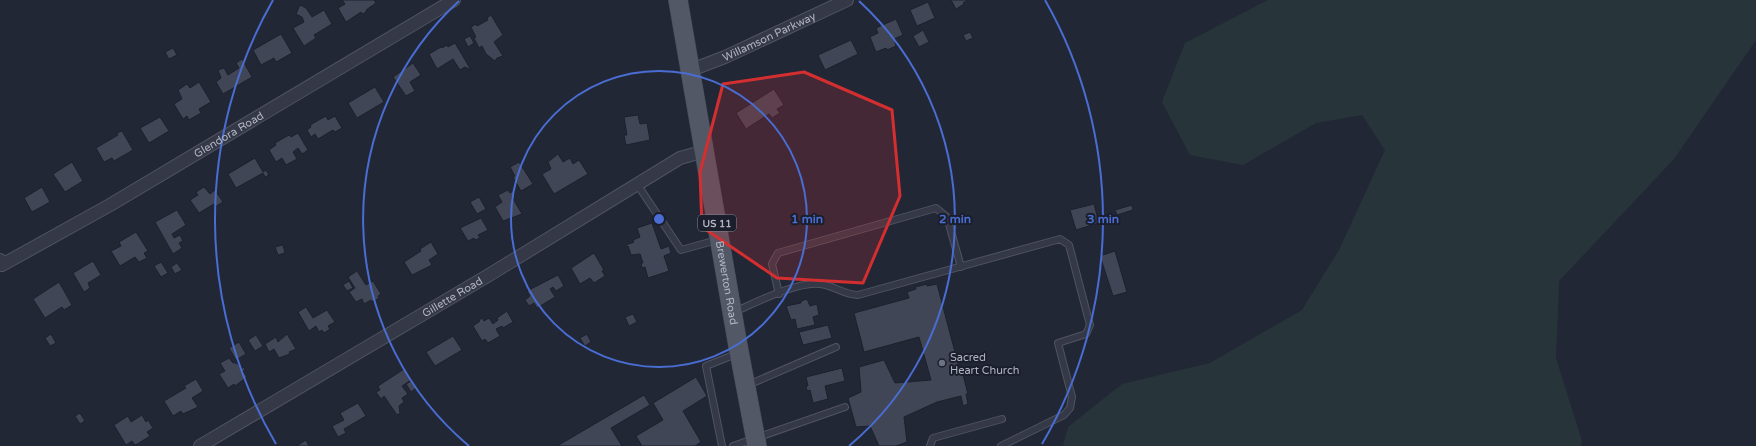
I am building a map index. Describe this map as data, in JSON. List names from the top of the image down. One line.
{"streets":{"main road":["US 11","Brewerton Road"],"street":["Willamson Parkway","Glendora Road","Gillette Road"]},"crossings":[["Willamson Parkway","Brewerton Road"],["Brewerton Road","Gillette Road"]],"places":["Sacred Heart Church"],"rings":["1 min","2 min","3 min"]}
